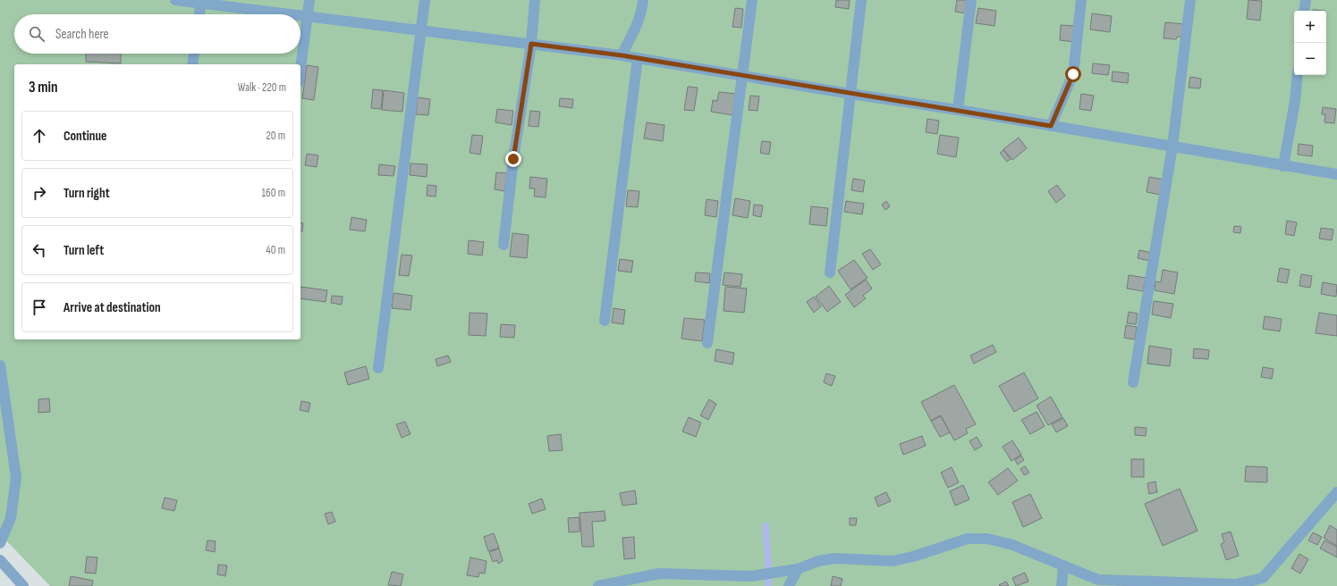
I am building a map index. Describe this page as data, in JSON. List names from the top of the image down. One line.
{"page":{"map_buttons":["+","−"],"search":"Search here","heading":["3 min","Walk · 220 m"],"list":[["Continue","20 m"],["Turn right","160 m"],["Turn left","40 m"],"Arrive at destination"]}}
